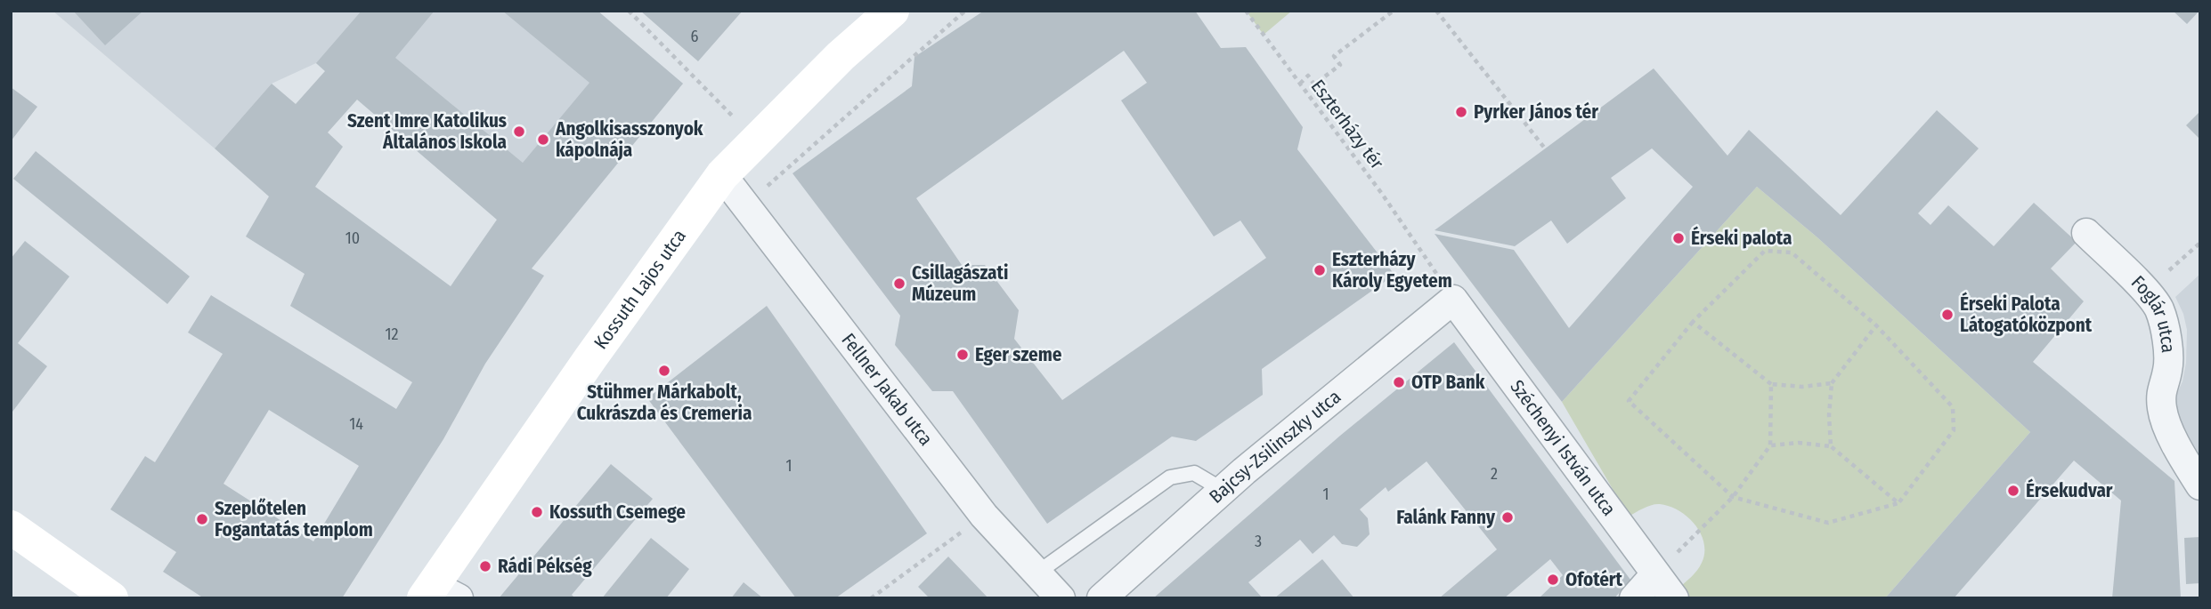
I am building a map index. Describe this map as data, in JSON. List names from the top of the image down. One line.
{"streets":{"street":["Kossuth Lajos utca","Foglár utca","Fellner Jakab utca","Bajcsy-Zsilinszky utca","Széchenyi István utca"],"path":["Eszterházy tér"]},"crossings":[["Kossuth Lajos utca","Fellner Jakab utca"],["Bajcsy-Zsilinszky utca","Széchenyi István utca"]],"places":["Pyrker János tér","Szent Imre Katolikus Általános Iskola","Angolkisasszonyok kápolnája","Érseki palota","Eszterházy Károly Egyetem","Csillagászati Múzeum","Érseki Palota Látogatóközpont","Eger szeme","Stühmer Márkabolt, Cukrászda és Cremeria","OTP Bank","Érsekudvar","Kossuth Csemege","Falánk Fanny","Szeplőtelen Fogantatás templom","Rádi Pékség","Ofotért"],"house_numbers":["6","10","12","14","1","2","1","3"]}
